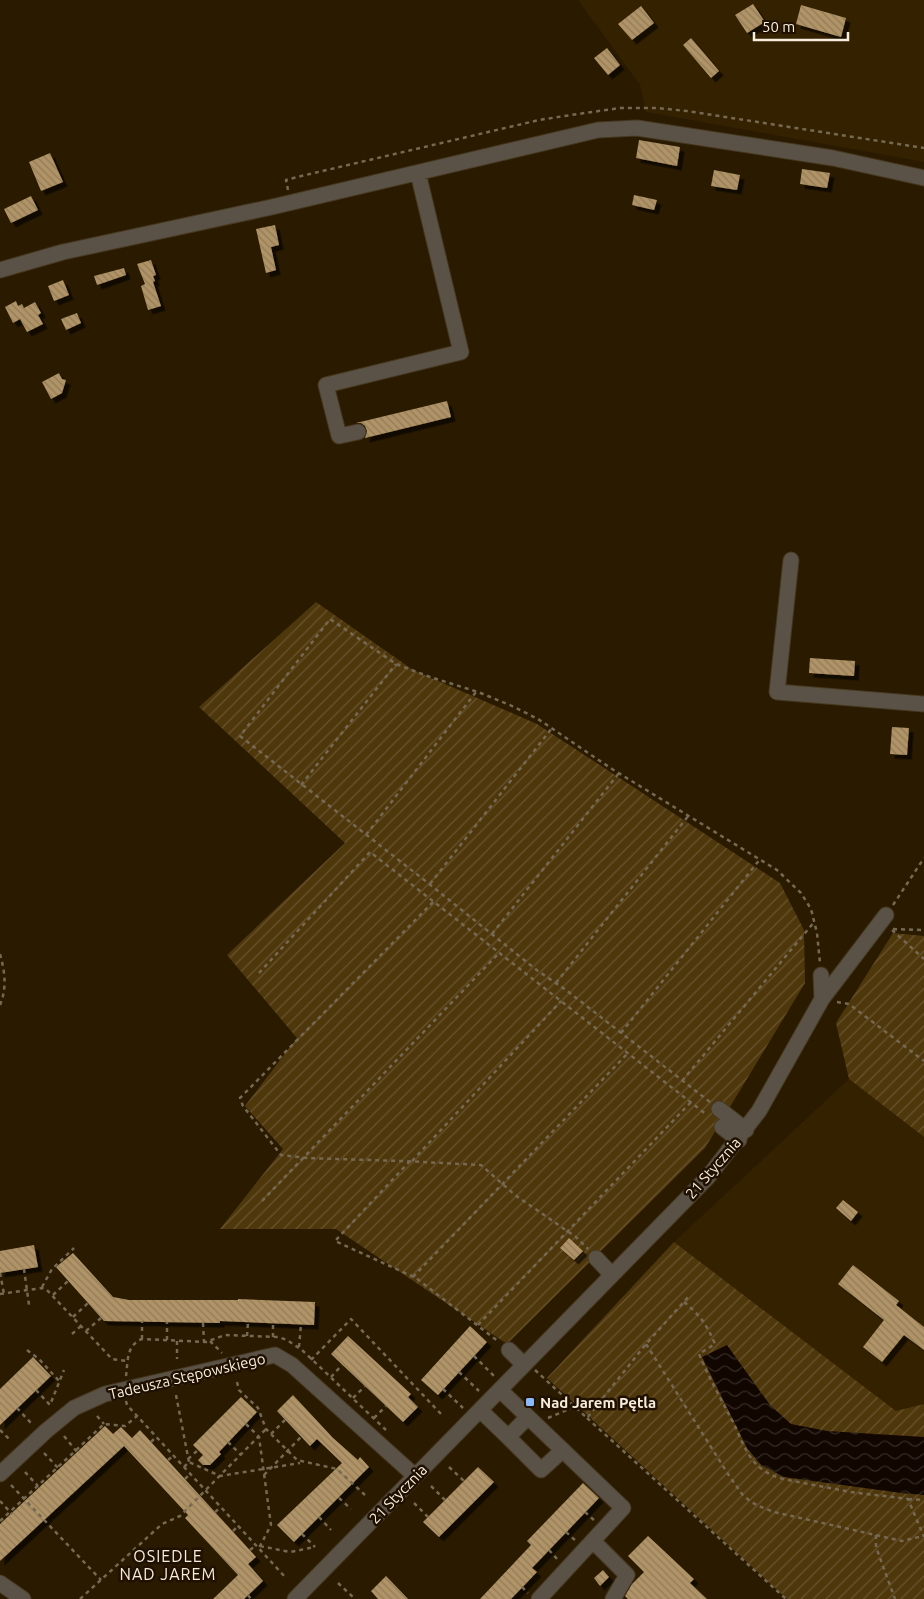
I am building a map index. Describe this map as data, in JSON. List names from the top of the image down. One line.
{"streets":{"street":["21 Stycznia","Tadeusza Stępowskiego"]},"crossings":[["21 Stycznia","Tadeusza Stępowskiego"]],"districts":["OSIEDLE NAD JAREM"],"places":{"transit":["Nad Jarem Pętla"]},"scale_bar":"50 m"}
